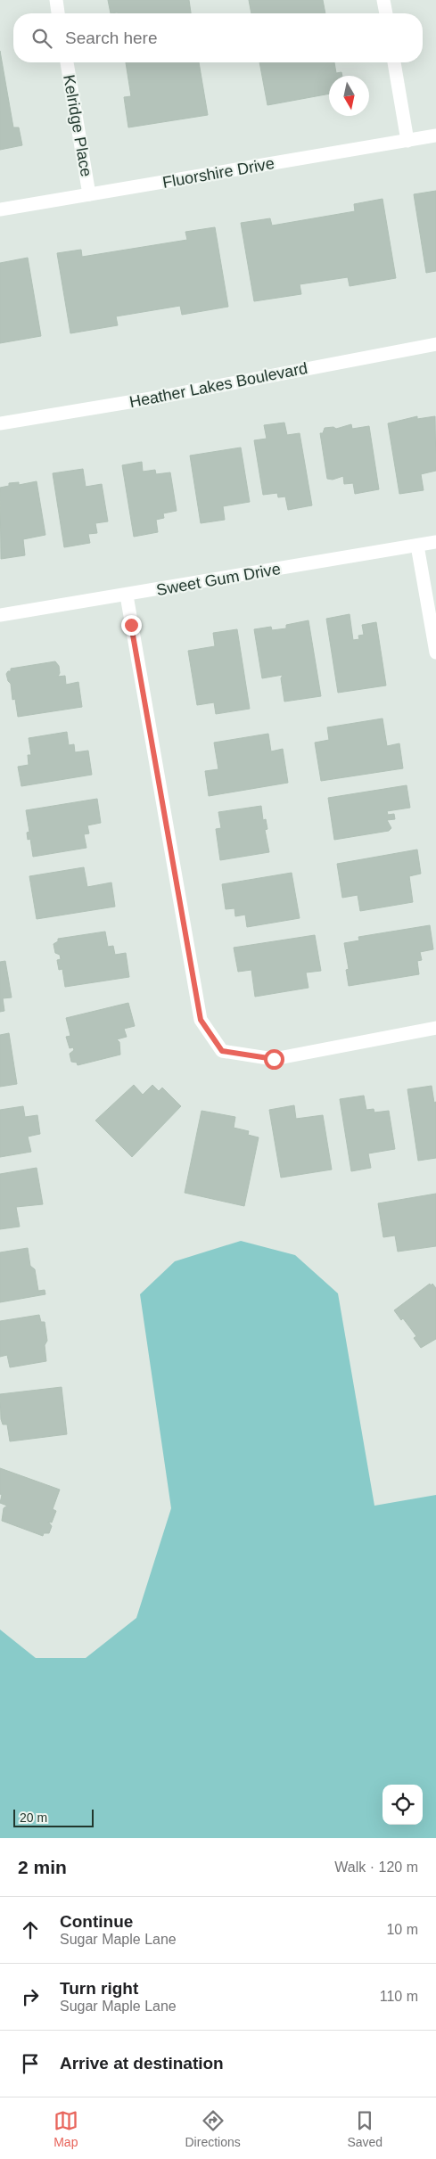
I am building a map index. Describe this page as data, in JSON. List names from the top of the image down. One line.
{"streets":{"street":["Kelridge Place","Fluorshire Drive","Heather Lakes Boulevard","Sweet Gum Drive"]},"crossings":[["Kelridge Place","Fluorshire Drive"]],"scale_bar":"20 m","north":"bottom","page":{"search":"Search here","scale":"20 m","heading":["2 min","Walk · 120 m"],"list":[["Continue","Sugar Maple Lane","10 m"],["Turn right","Sugar Maple Lane","110 m"],"Arrive at destination"],"nav":["Map","Directions","Saved"]}}
